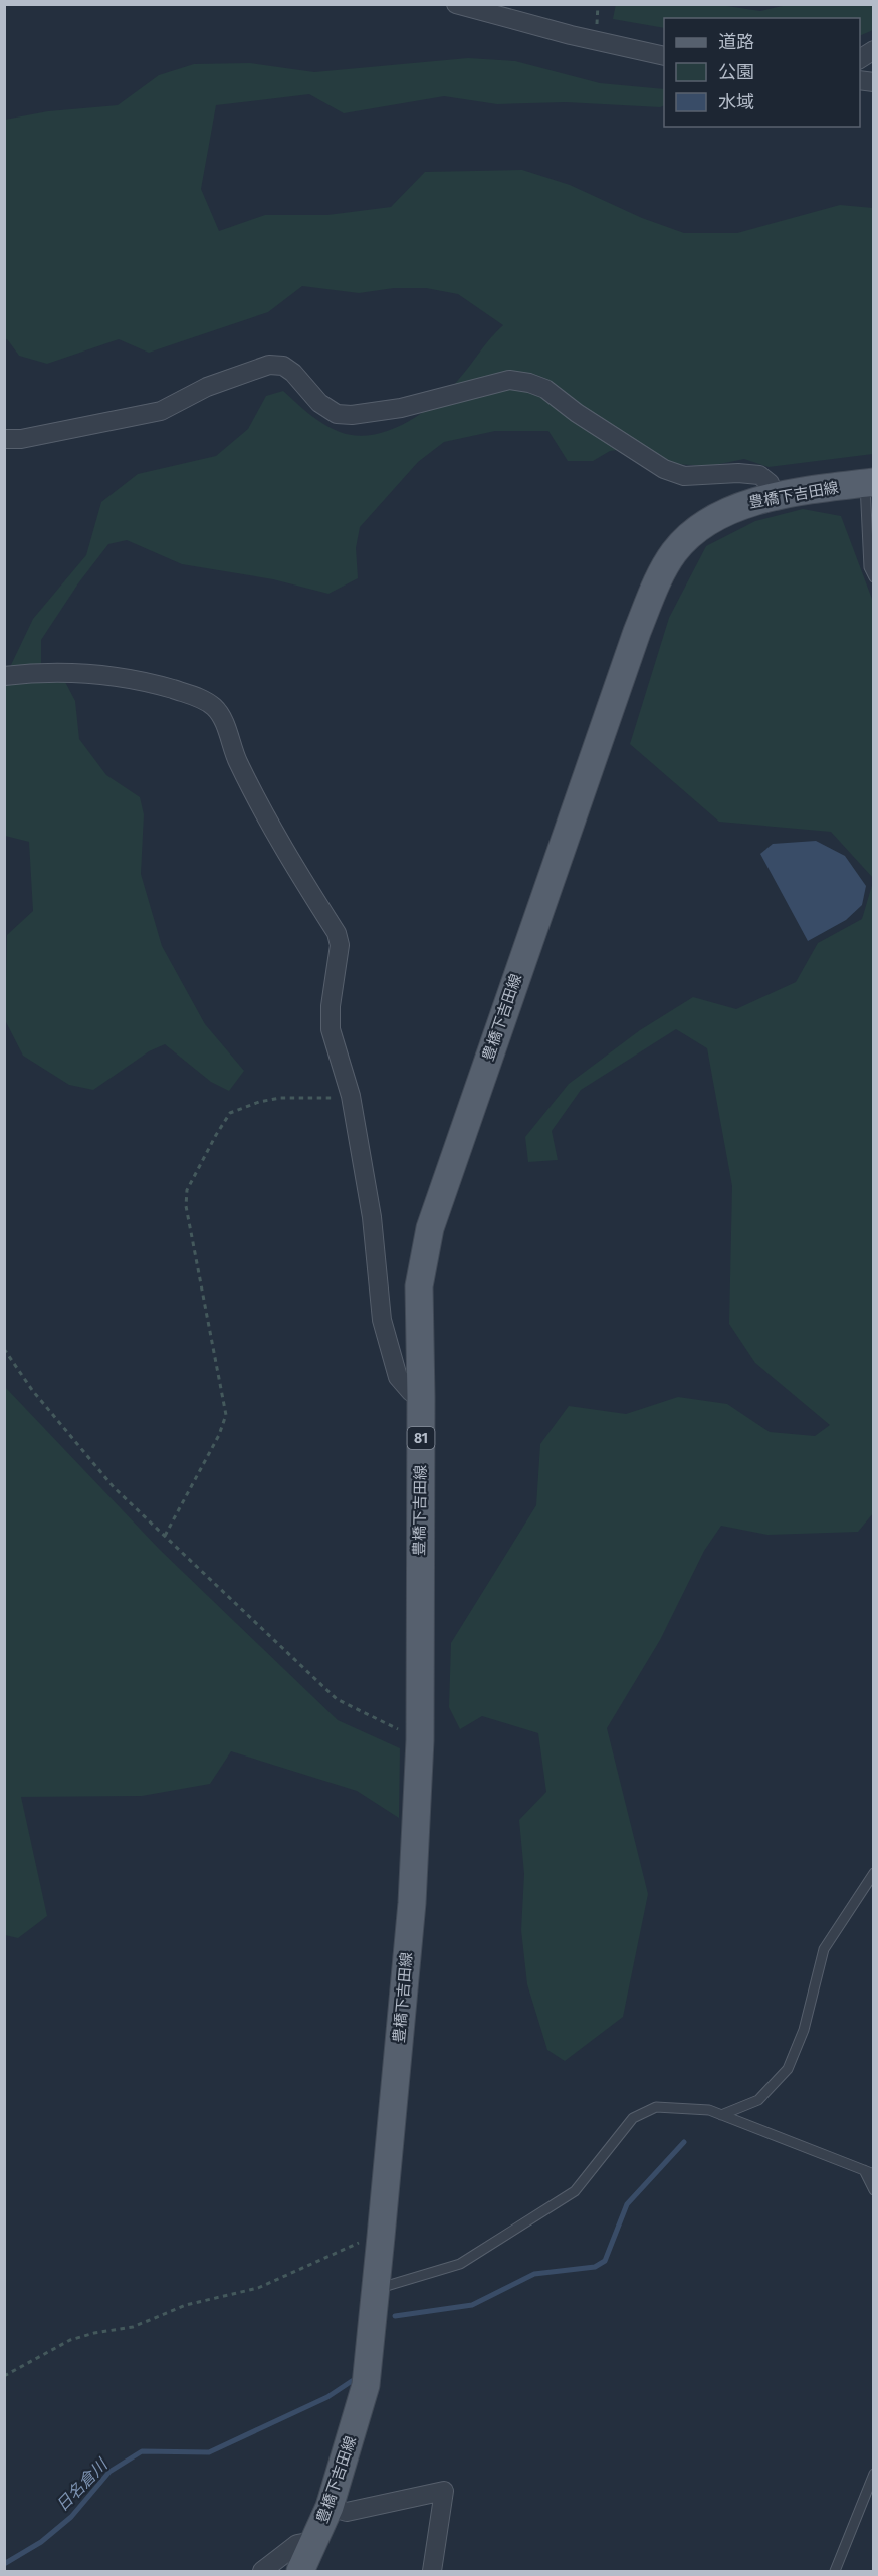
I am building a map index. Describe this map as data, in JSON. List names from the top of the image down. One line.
{"streets":{"main road":["豊橋下吉田線","81"]},"water":["日名倉川"],"legend":["道路","公園","水域"]}
